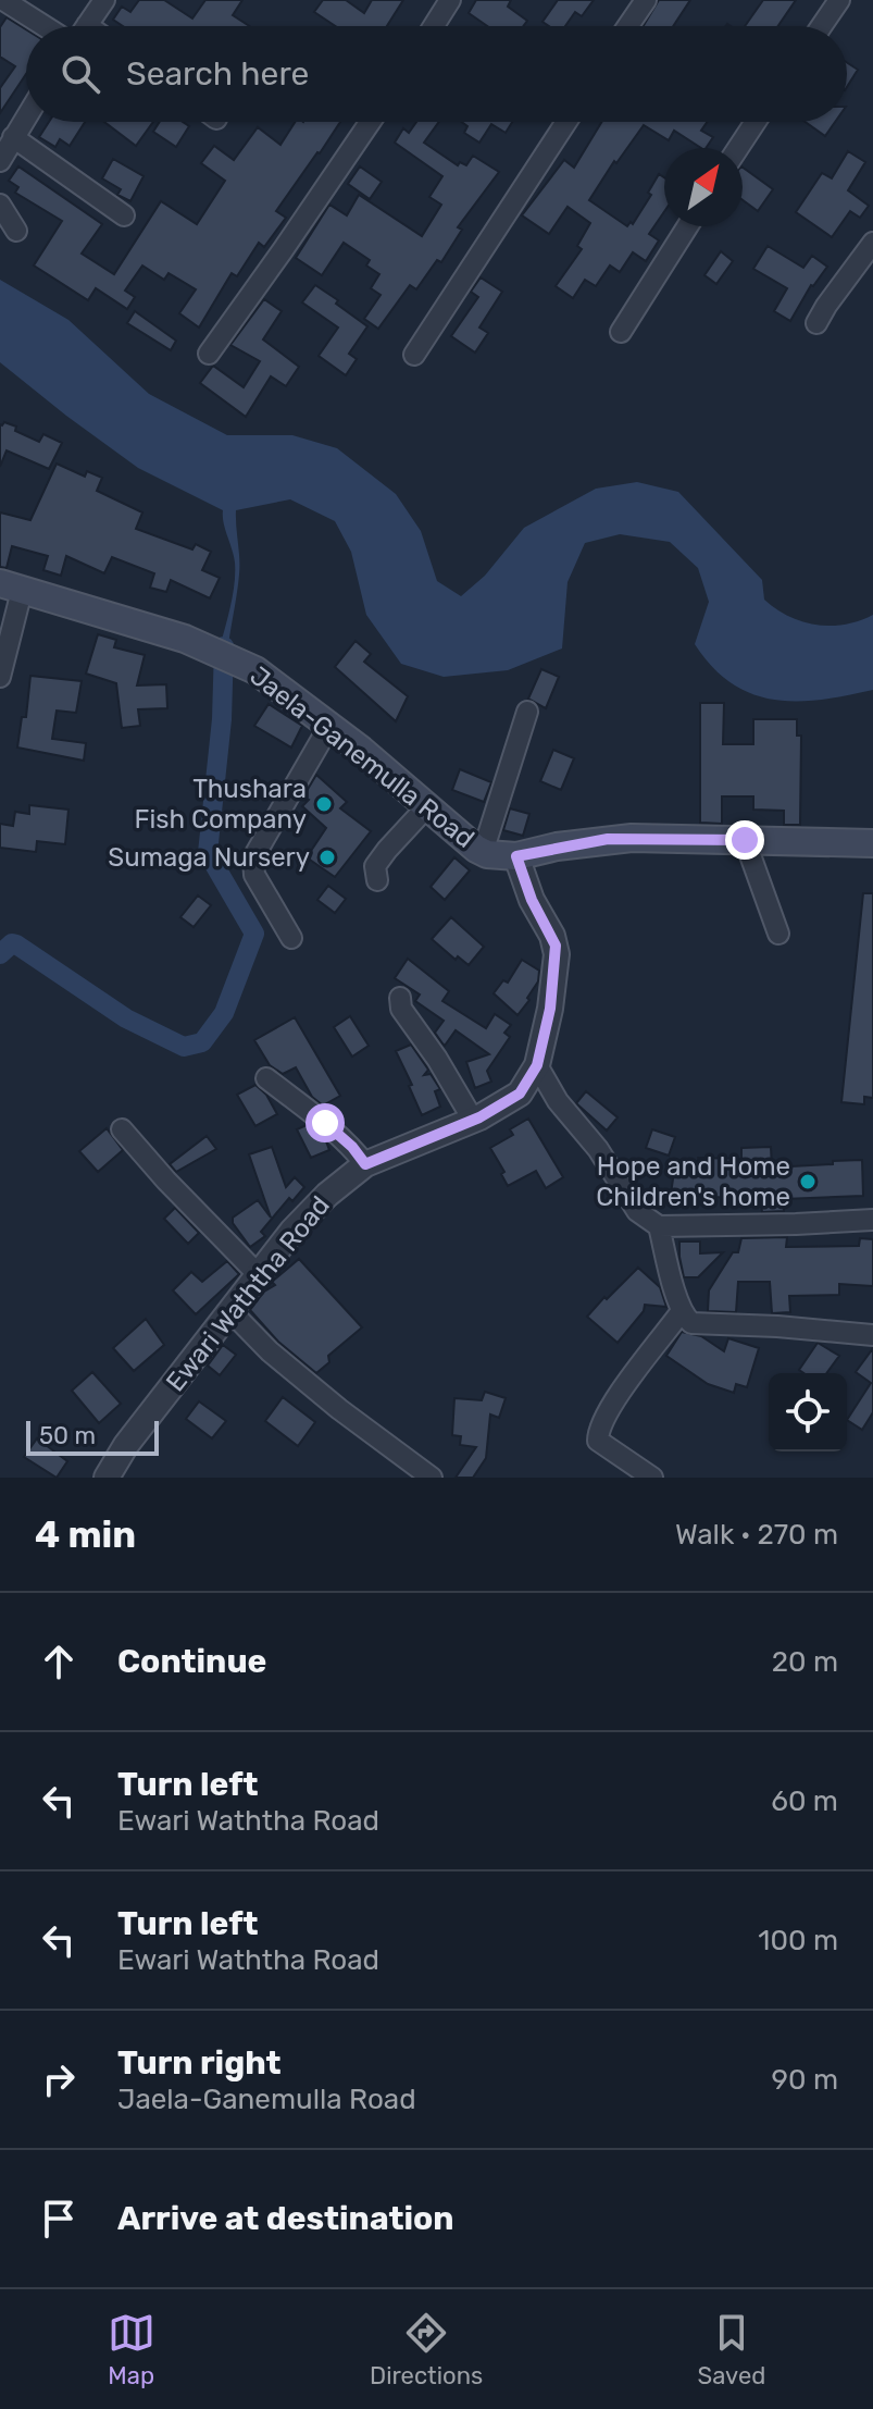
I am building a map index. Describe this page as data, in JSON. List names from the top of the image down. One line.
{"streets":{"main road":["Jaela-Ganemulla Road"],"street":["Ewari Waththa Road"]},"crossings":[["Jaela-Ganemulla Road","Ewari Waththa Road"]],"places":["Thushara Fish Company","Sumaga Nursery","Hope and Home Children's home"],"scale_bar":"50 m","north":"top right","page":{"search":"Search here","scale":"50 m","heading":["4 min","Walk · 270 m"],"list":[["Continue","20 m"],["Turn left","Ewari Waththa Road","60 m"],["Turn left","Ewari Waththa Road","100 m"],["Turn right","Jaela-Ganemulla Road","90 m"],"Arrive at destination"],"nav":["Map","Directions","Saved"]}}
